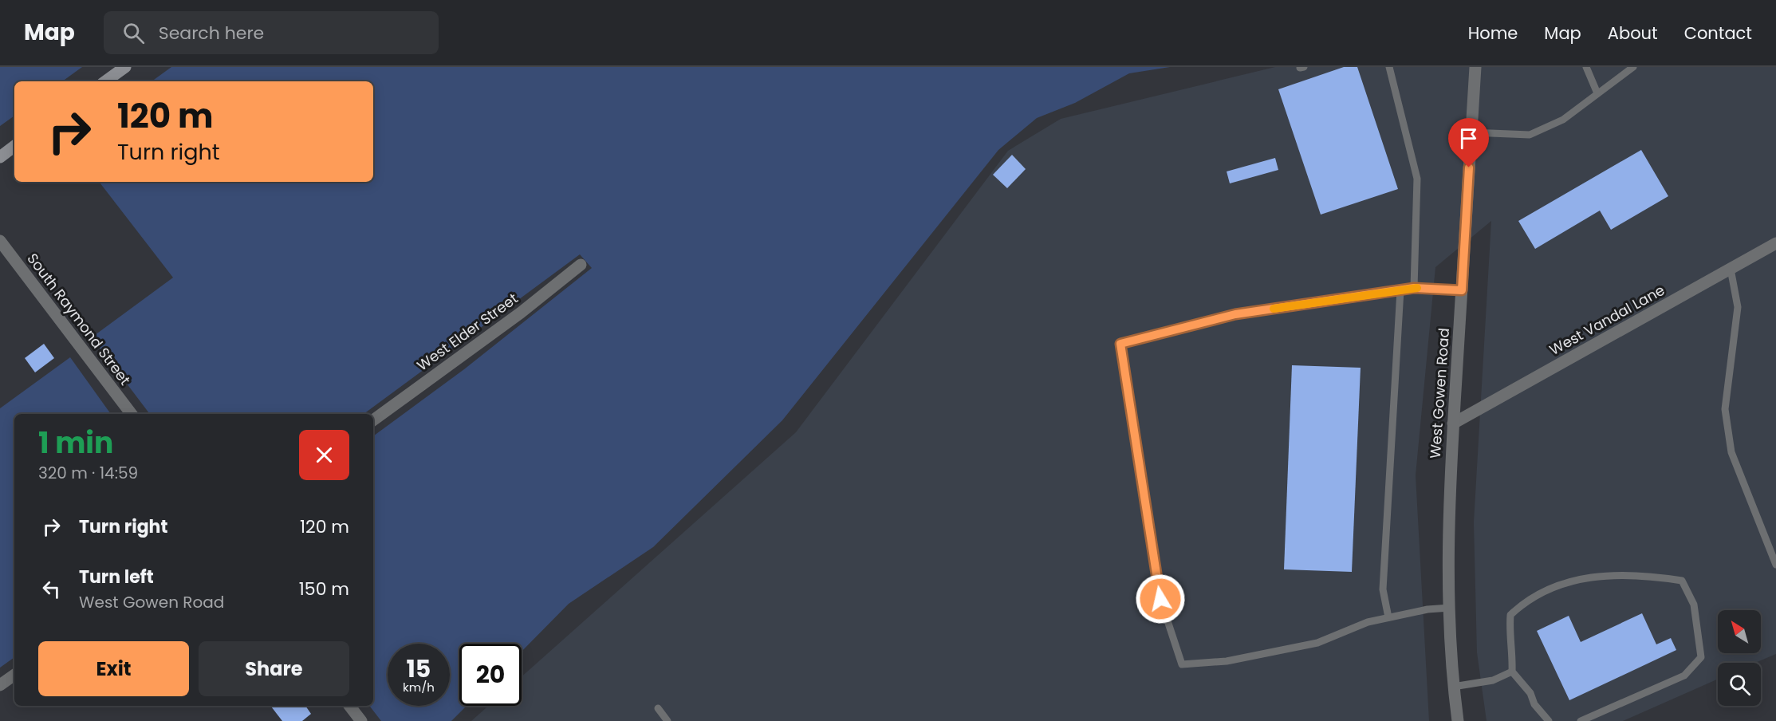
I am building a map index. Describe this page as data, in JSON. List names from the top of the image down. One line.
{"streets":{"street":["South Raymond Street","West Vandal Lane","West Elder Street","West Gowen Road"]},"crossings":[["West Vandal Lane","West Gowen Road"]],"north":"top left","page":{"header":"Map","search":"Search here","nav":["Home","Map","About","Contact"],"turn":["120 m","Turn right"],"heading":["1 min","320 m · 14:59"],"list":[{"name":"Turn right","value":"120 m"},{"name":"Turn left","note":"West Gowen Road","value":"150 m"}],"buttons":["Exit","Share"],"speed":"15 km/h","limit":"20"}}
